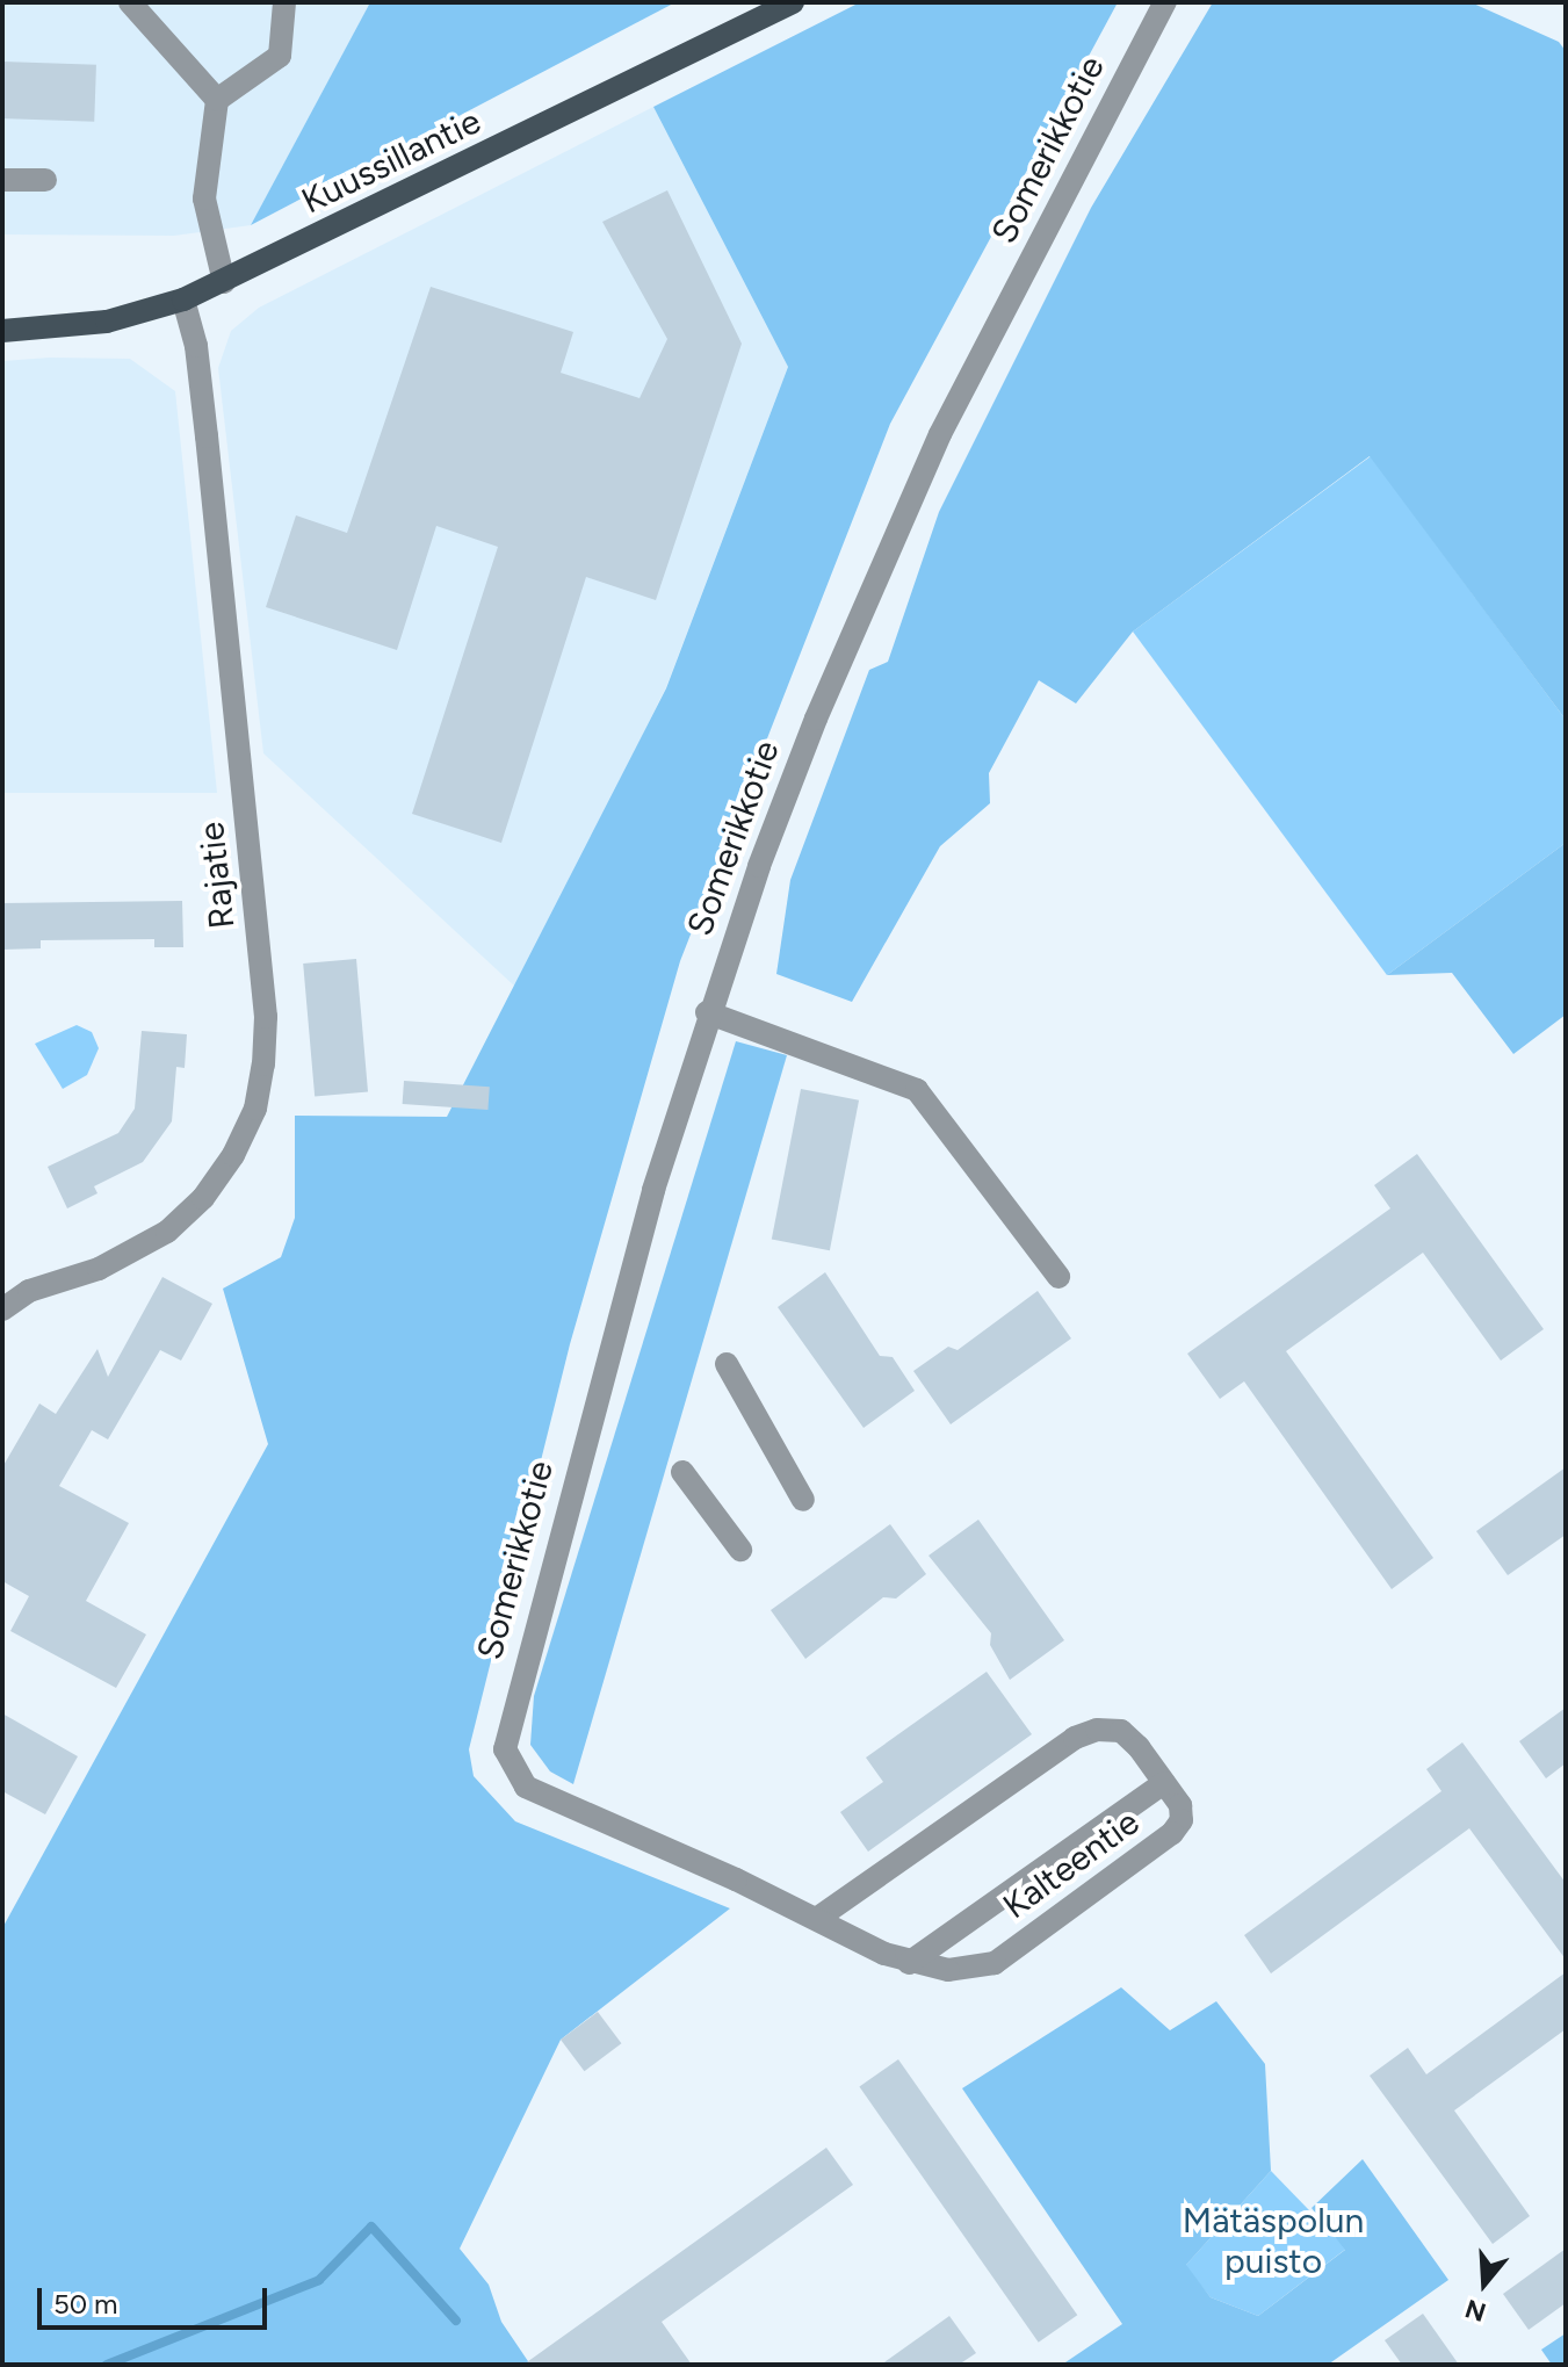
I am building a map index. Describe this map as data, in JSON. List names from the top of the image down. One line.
{"streets":{"main road":["Kuussillantie"],"street":["Somerikkotie","Rajatie","Kalteentie"]},"crossings":[["Somerikkotie","Kalteentie"],["Kuussillantie","Rajatie"]],"parks":["Mätäspolun puisto"],"scale_bar":"50 m","north":"bottom"}
